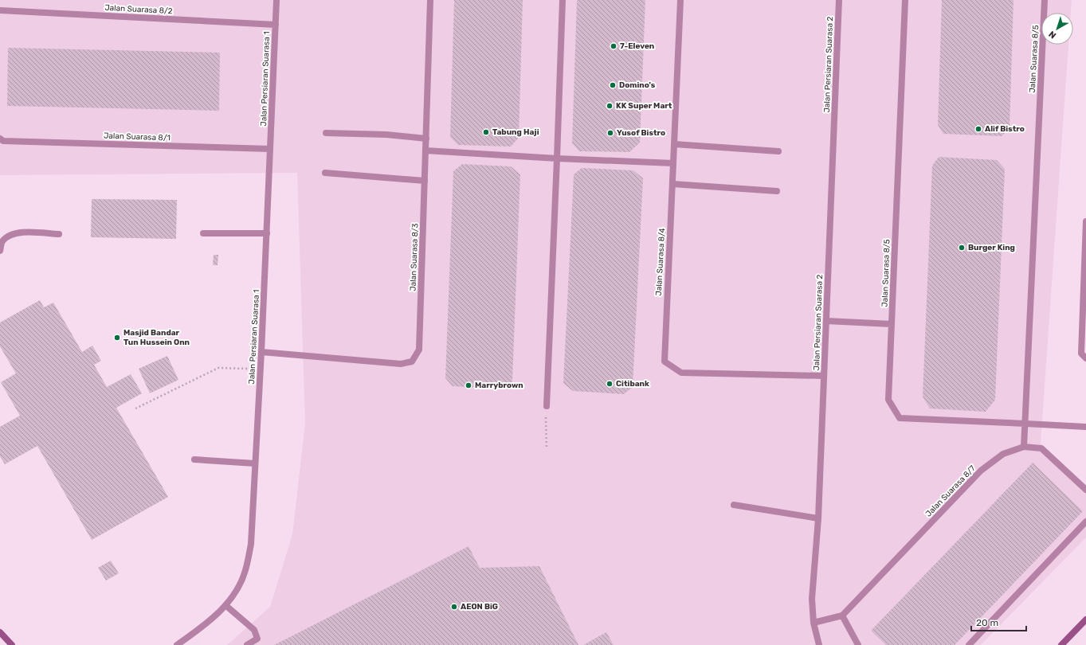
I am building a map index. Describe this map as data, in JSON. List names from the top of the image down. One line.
{"streets":{"street":["Jalan Suarasa 8/2","Jalan Suarasa 8/5","Jalan Persiaran Suarasa 2","Jalan Persiaran Suarasa 1","Jalan Suarasa 8/1","Jalan Suarasa 8/3","Jalan Suarasa 8/4","Jalan Suarasa 8/7"]},"crossings":[["Jalan Suarasa 8/2","Jalan Persiaran Suarasa 1"],["Jalan Suarasa 8/5","Jalan Suarasa 8/7"],["Jalan Persiaran Suarasa 2","Jalan Suarasa 8/4"],["Jalan Persiaran Suarasa 1","Jalan Suarasa 8/1"],["Jalan Persiaran Suarasa 1","Jalan Suarasa 8/3"]],"places":["7-Eleven","Domino's","KK Super Mart","Alif Bistro","Tabung Haji","Yusof Bistro","Burger King","Masjid Bandar Tun Hussein Onn","Citibank","Marrybrown","AEON BiG"],"scale_bar":"20 m","north":"bottom left"}
